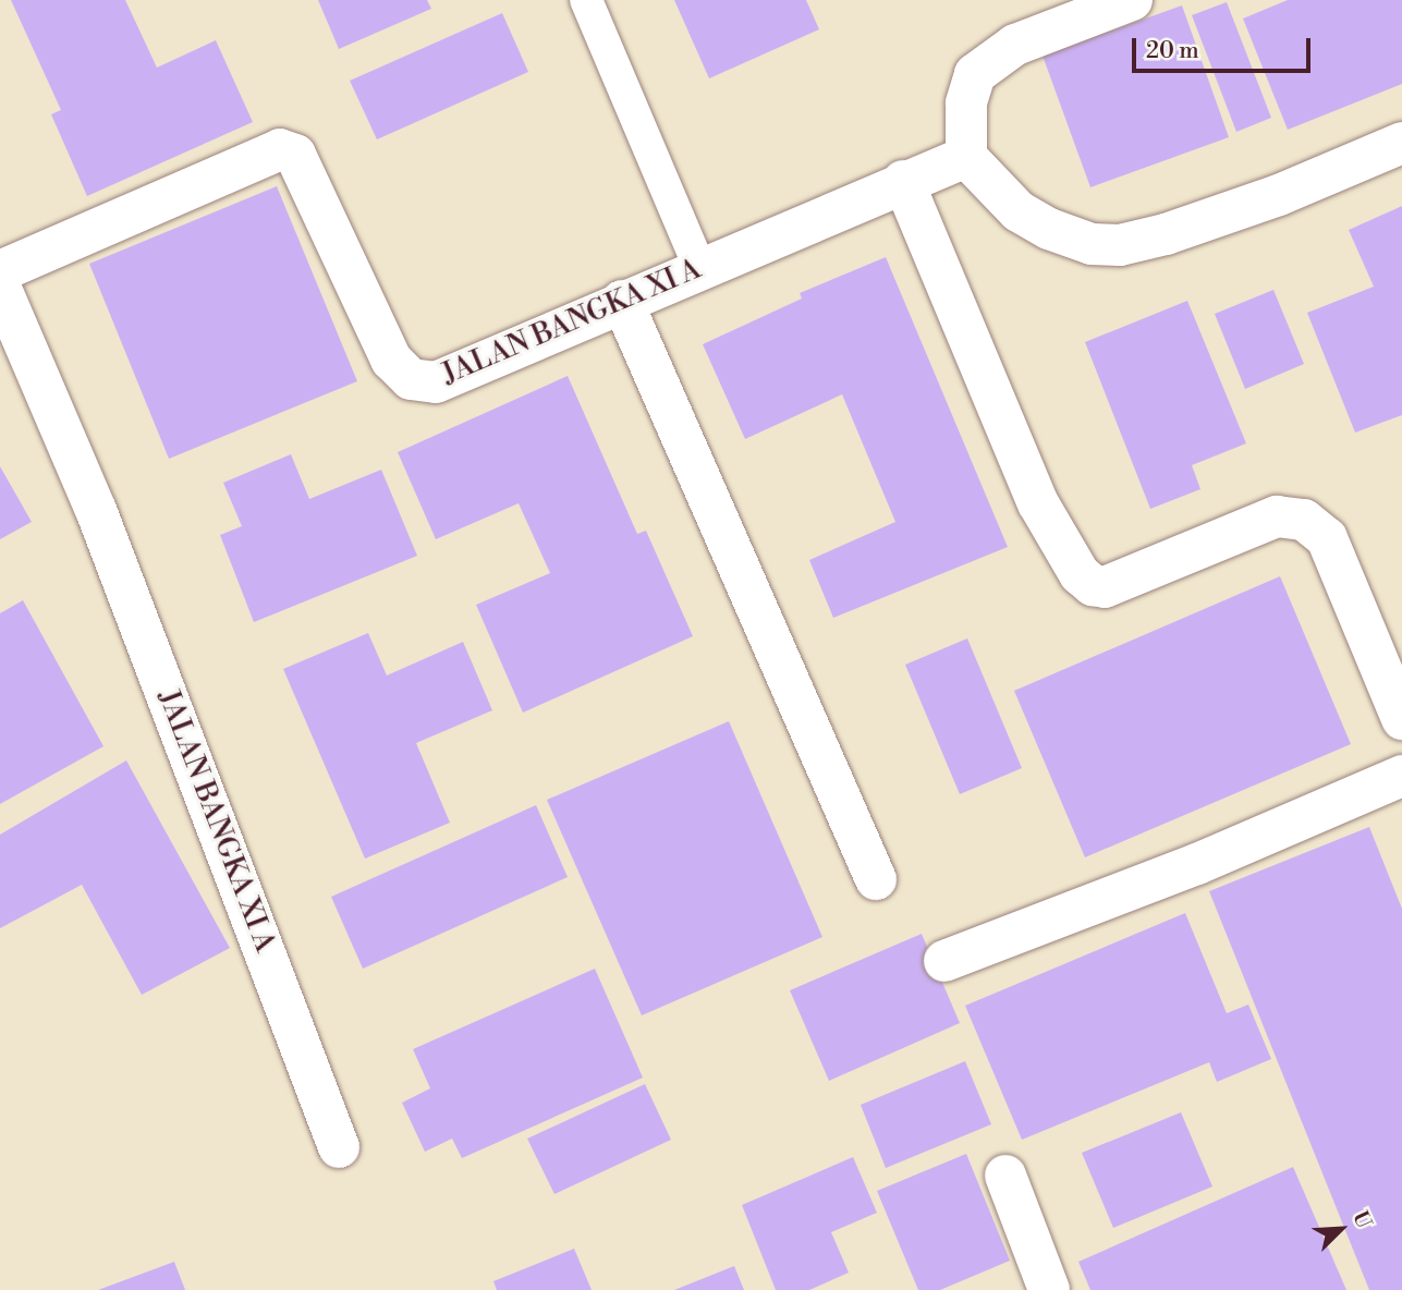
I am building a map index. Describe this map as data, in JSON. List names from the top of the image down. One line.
{"streets":{"street":["JALAN BANGKA XI A"]},"scale_bar":"20 m","north":"top right"}
